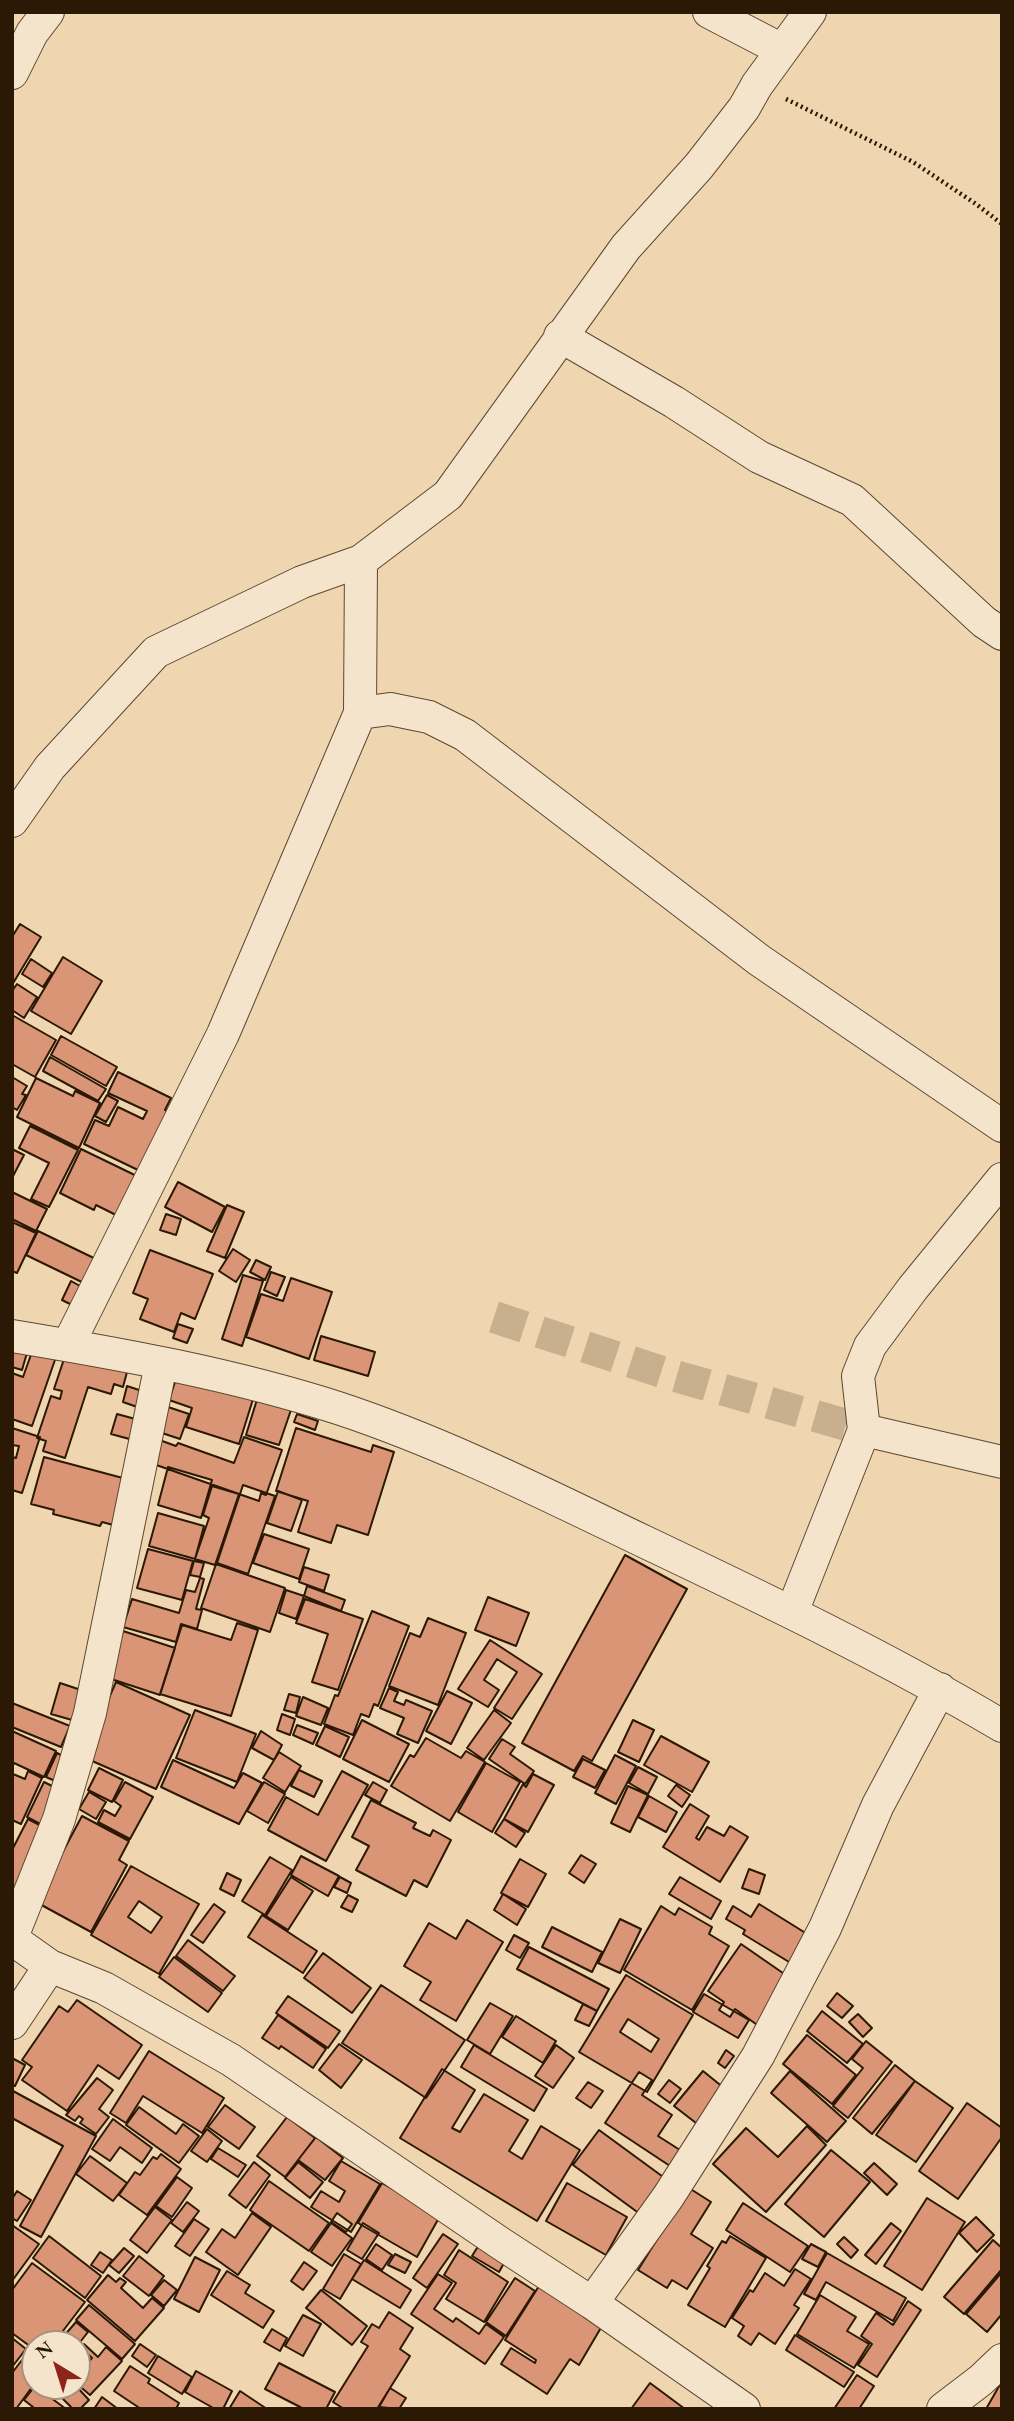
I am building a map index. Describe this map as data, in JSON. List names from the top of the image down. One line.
{"north":"top left"}
